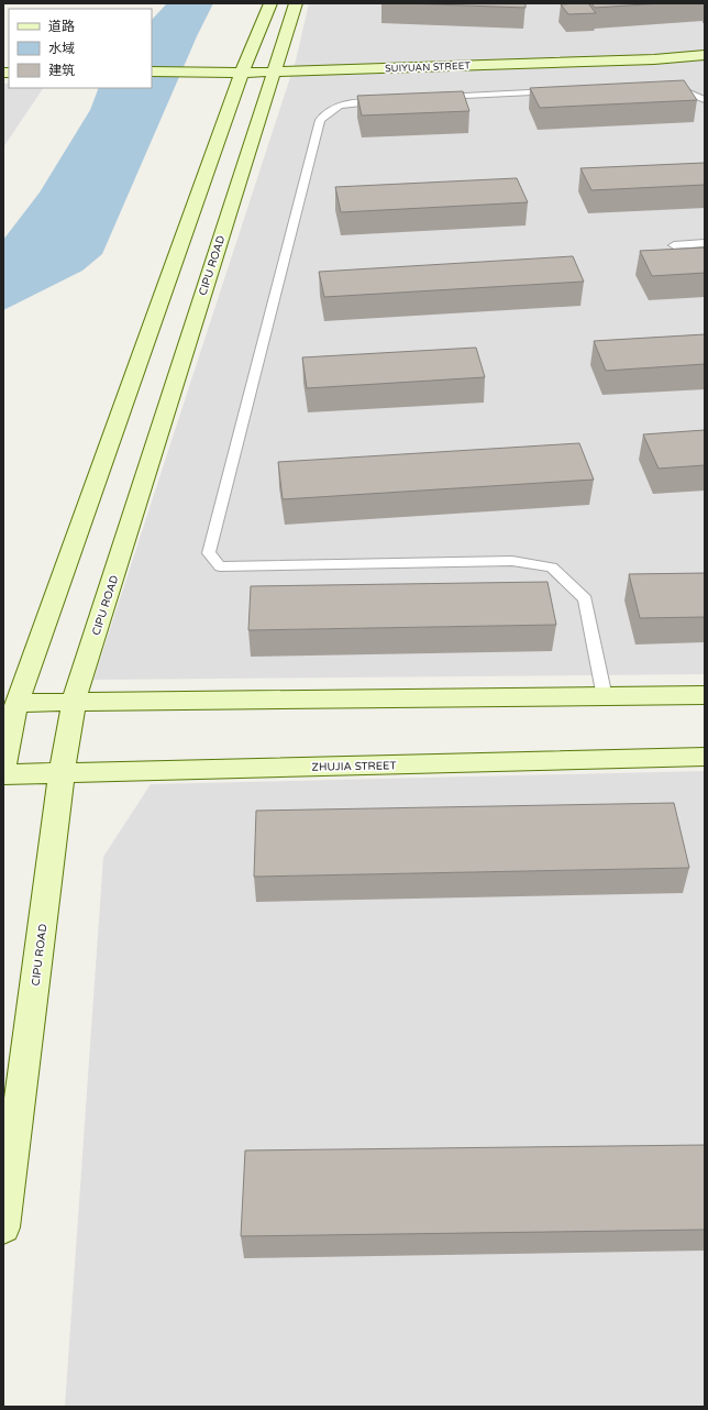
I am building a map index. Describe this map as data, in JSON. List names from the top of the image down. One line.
{"streets":{"street":["SUIYUAN STREET","CIPU ROAD","ZHUJIA STREET"]},"crossings":[["SUIYUAN STREET","CIPU ROAD"],["CIPU ROAD","ZHUJIA STREET"]],"legend":["道路","水域","建筑"]}
